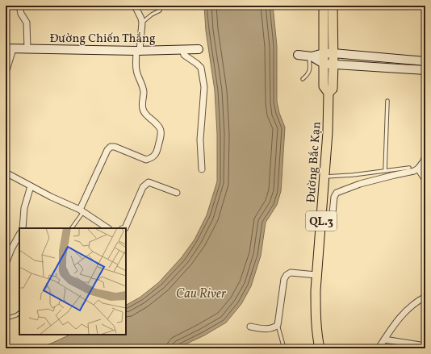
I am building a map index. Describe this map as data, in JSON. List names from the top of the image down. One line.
{"streets":{"highway":["Đường Bắc Kạn","QL.3"],"main road":["Đường Chiến Thắng"]},"water":["Cau River"]}
